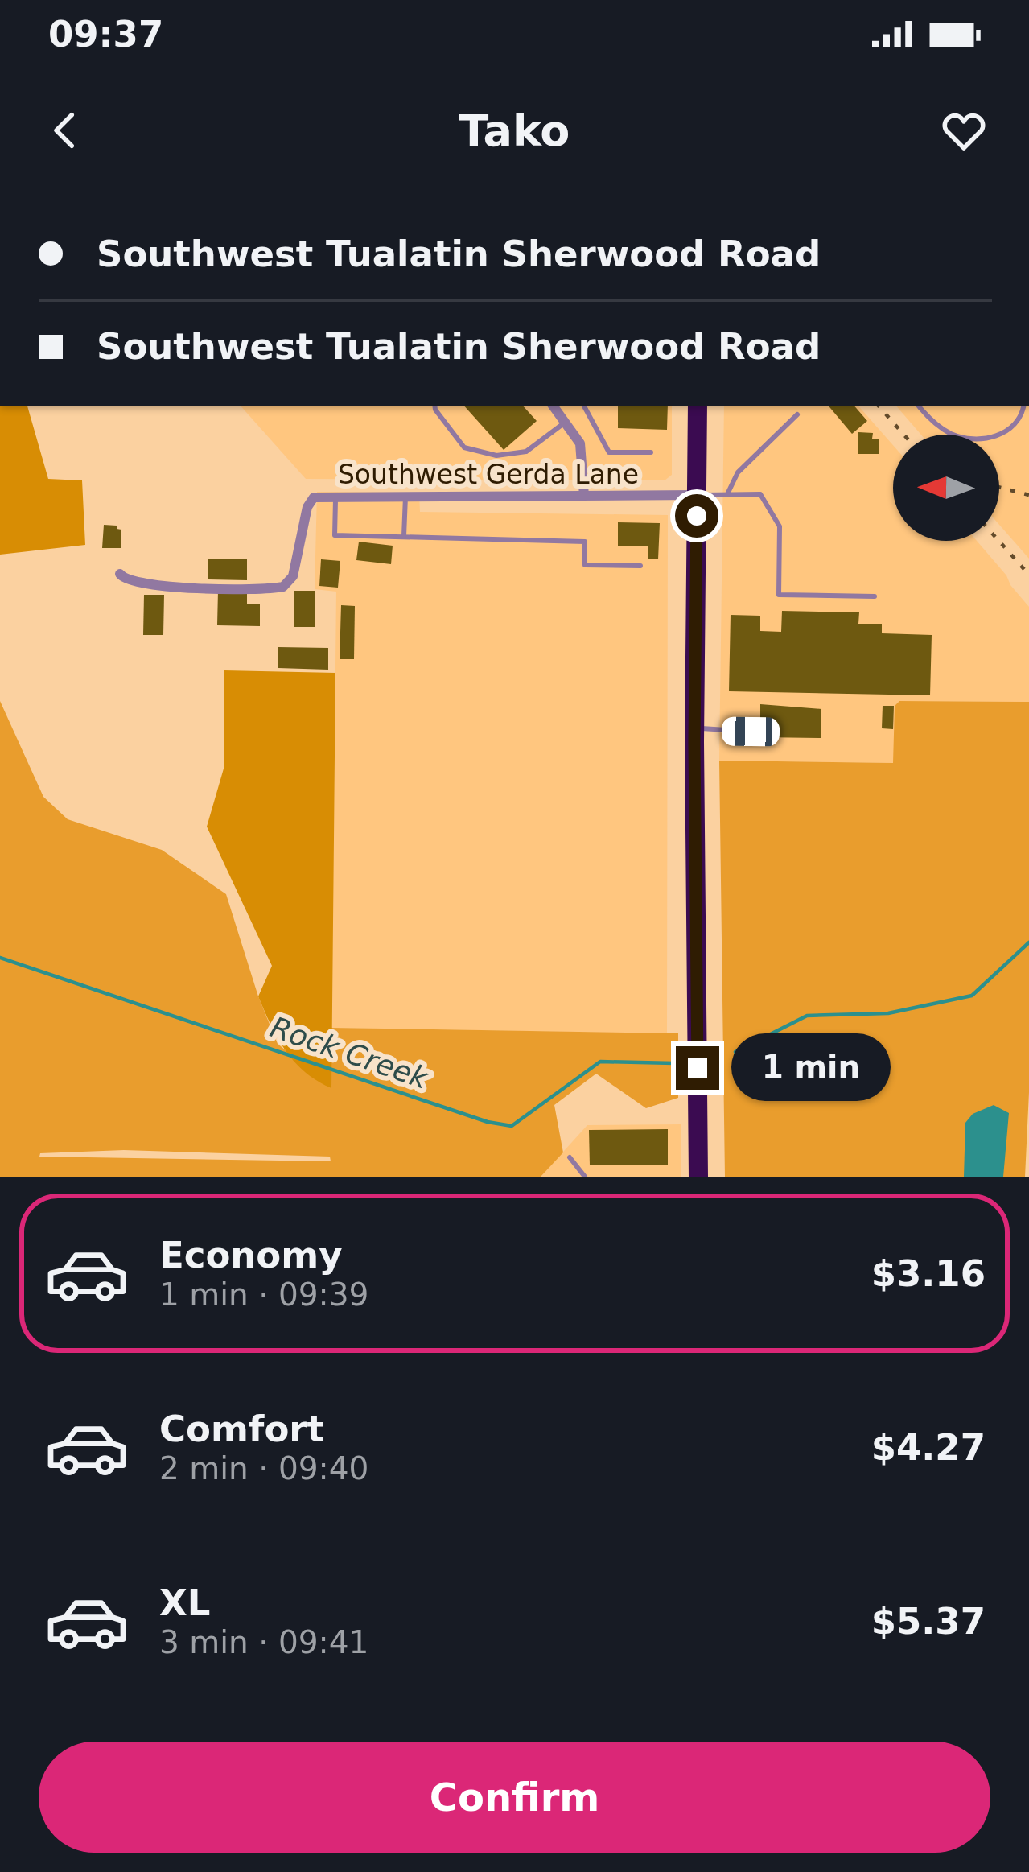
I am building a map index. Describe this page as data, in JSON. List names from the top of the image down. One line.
{"streets":{"street":["Southwest Gerda Lane"]},"water":["Rock Creek"],"north":"left","page":{"status":"09:37","header":"Tako","banner":["Southwest Tualatin Sherwood Road","Southwest Tualatin Sherwood Road"],"bubble":"1 min","list":[{"name":"Economy","note":"1 min · 09:39","value":"$3.16"},{"name":"Comfort","note":"2 min · 09:40","value":"$4.27"},{"name":"XL","note":"3 min · 09:41","value":"$5.37"}],"buttons":"Confirm"}}
